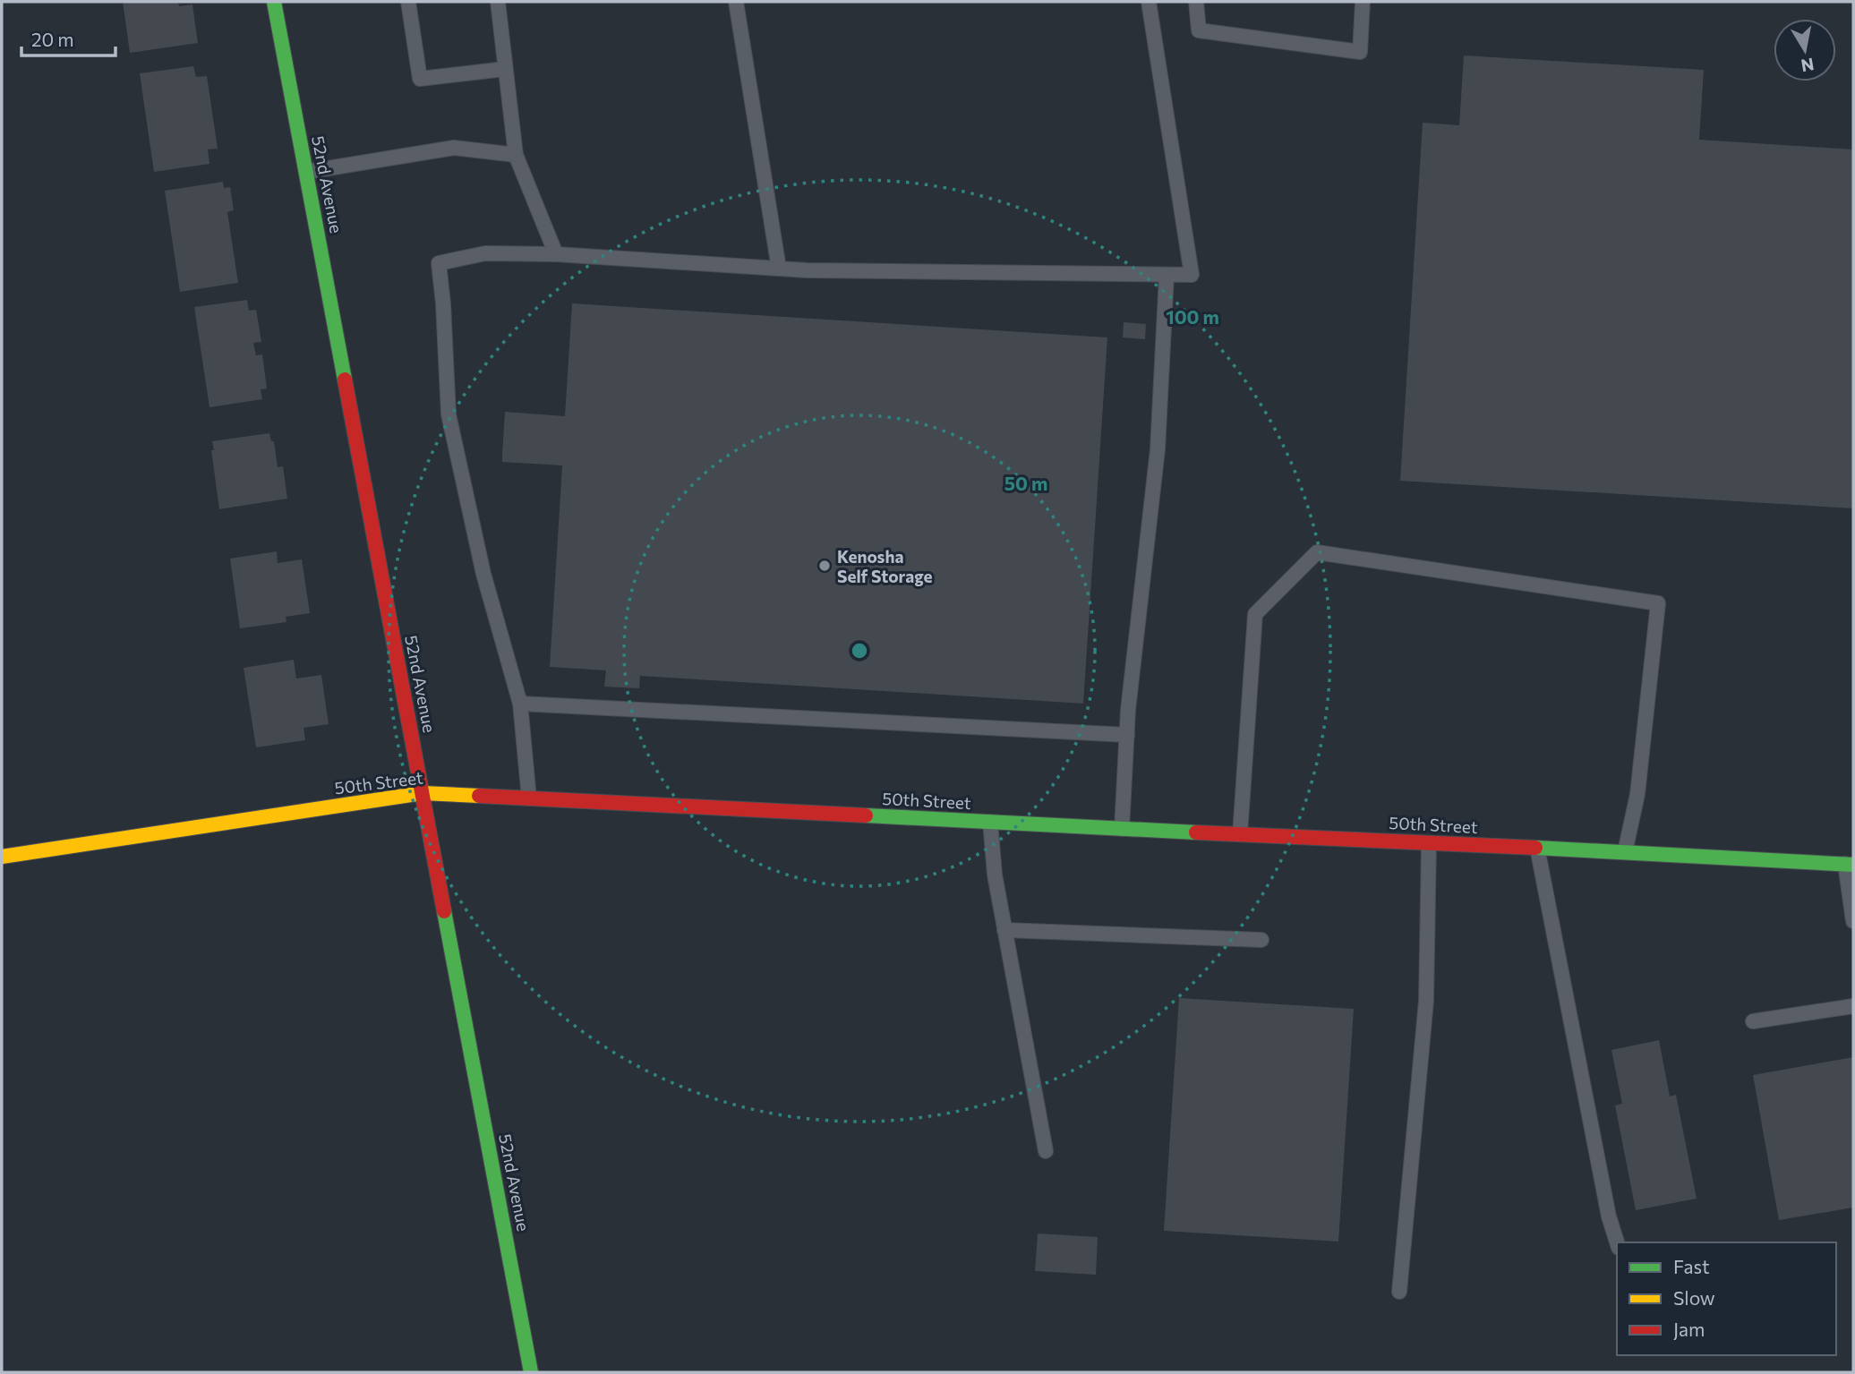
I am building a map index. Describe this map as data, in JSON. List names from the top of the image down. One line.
{"streets":{"street":["52nd Avenue","50th Street"]},"crossings":[["52nd Avenue","50th Street"]],"places":["Kenosha Self Storage"],"legend":["Fast","Slow","Jam"],"scale_bar":"20 m","north":"bottom","rings":["100 m","50 m"]}
